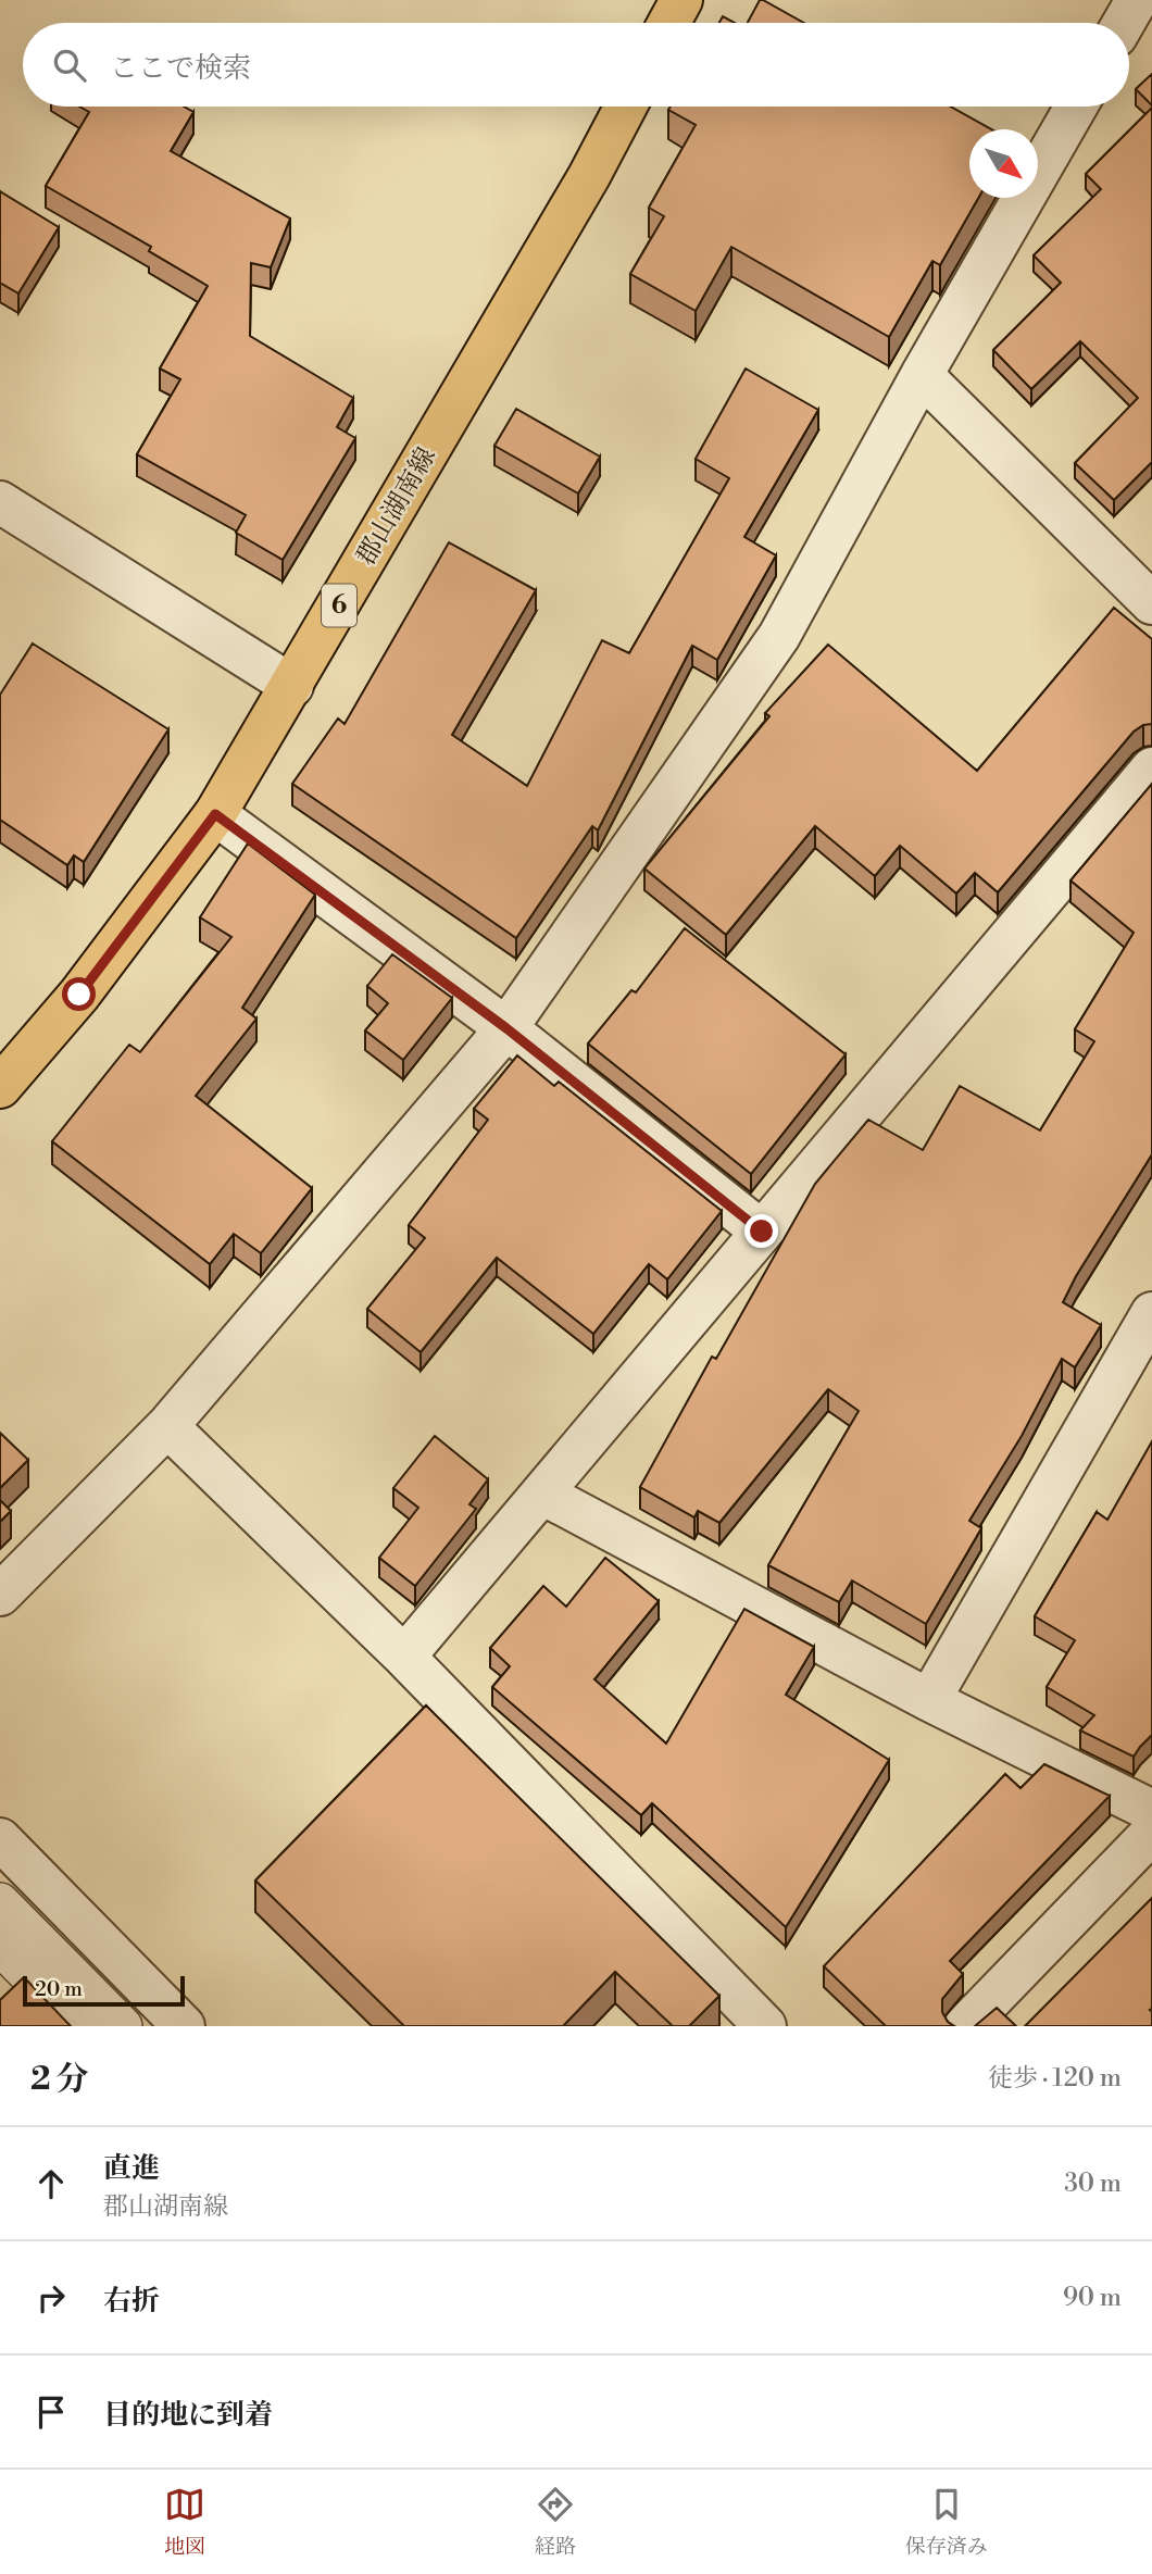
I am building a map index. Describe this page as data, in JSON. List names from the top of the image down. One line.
{"streets":{"main road":["郡山湖南線","6"]},"scale_bar":"20 m","north":"bottom right","page":{"search":"ここで検索","scale":"20 m","heading":["2 分","徒歩 · 120 m"],"list":[["直進","郡山湖南線","30 m"],["右折","90 m"],"目的地に到着"],"nav":["地図","経路","保存済み"]}}
